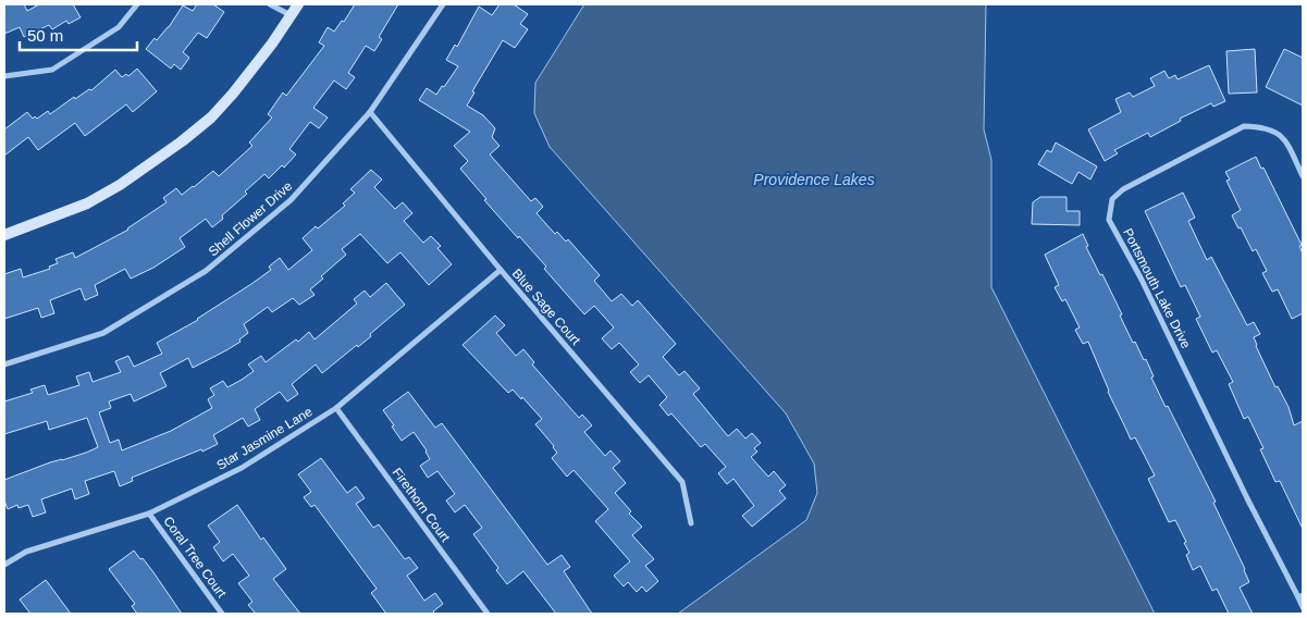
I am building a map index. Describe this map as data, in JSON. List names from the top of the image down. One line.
{"streets":{"street":["Shell Flower Drive","Portsmouth Lake Drive","Blue Sage Court","Star Jasmine Lane","Firethorn Court","Coral Tree Court"]},"crossings":[["Shell Flower Drive","Blue Sage Court"],["Blue Sage Court","Star Jasmine Lane"],["Star Jasmine Lane","Firethorn Court"],["Star Jasmine Lane","Coral Tree Court"]],"water":["Providence Lakes"],"scale_bar":"50 m"}
